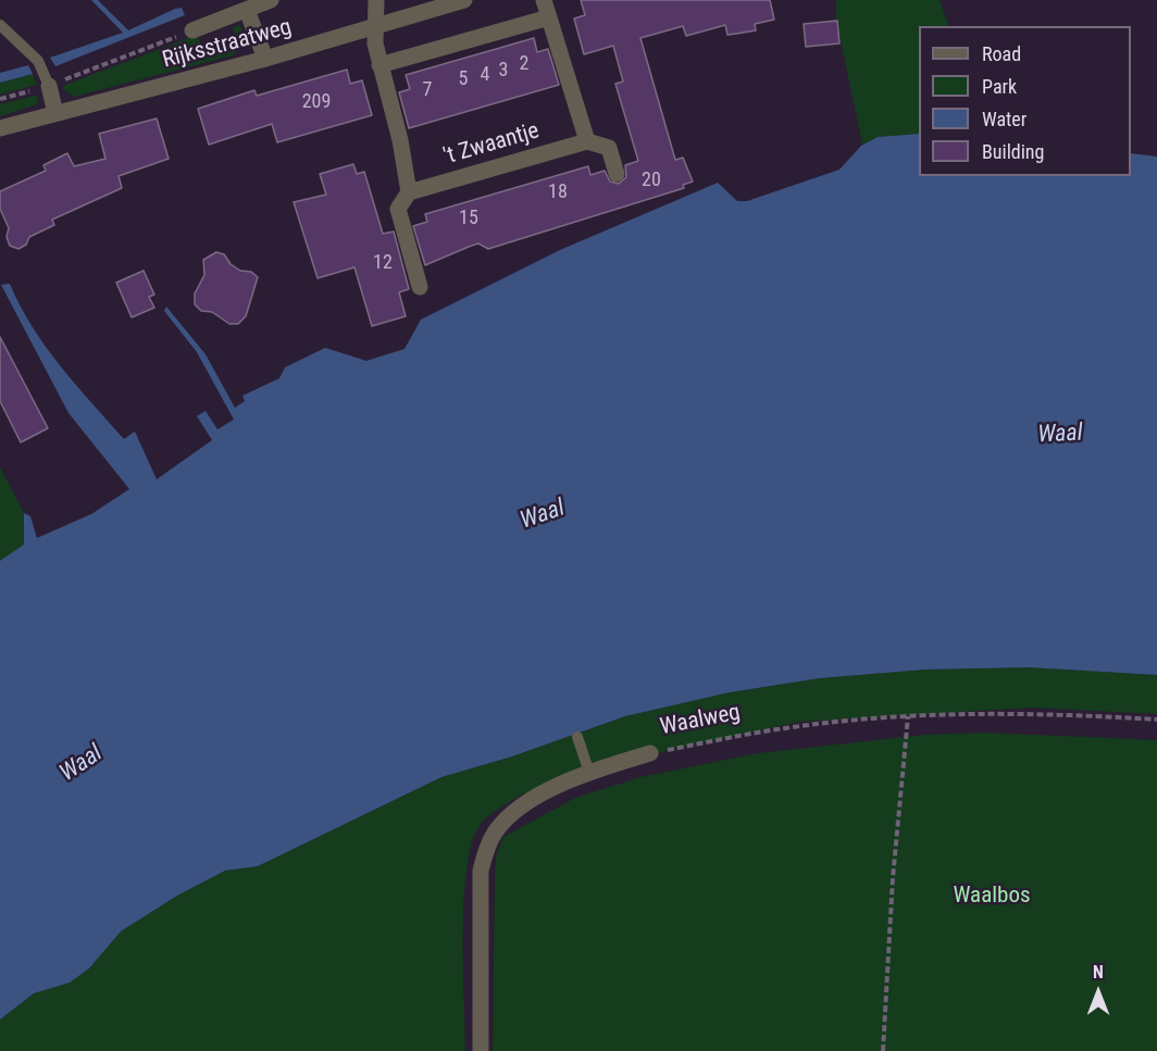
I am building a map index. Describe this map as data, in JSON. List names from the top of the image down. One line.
{"streets":{"street":["Rijksstraatweg","'t Zwaantje","Waalweg"]},"water":["Waal"],"parks":["Waalbos"],"house_numbers":["2","3","4","5","7","209","20","18","15","12"],"legend":["Road","Park","Water","Building"],"north":"top"}
